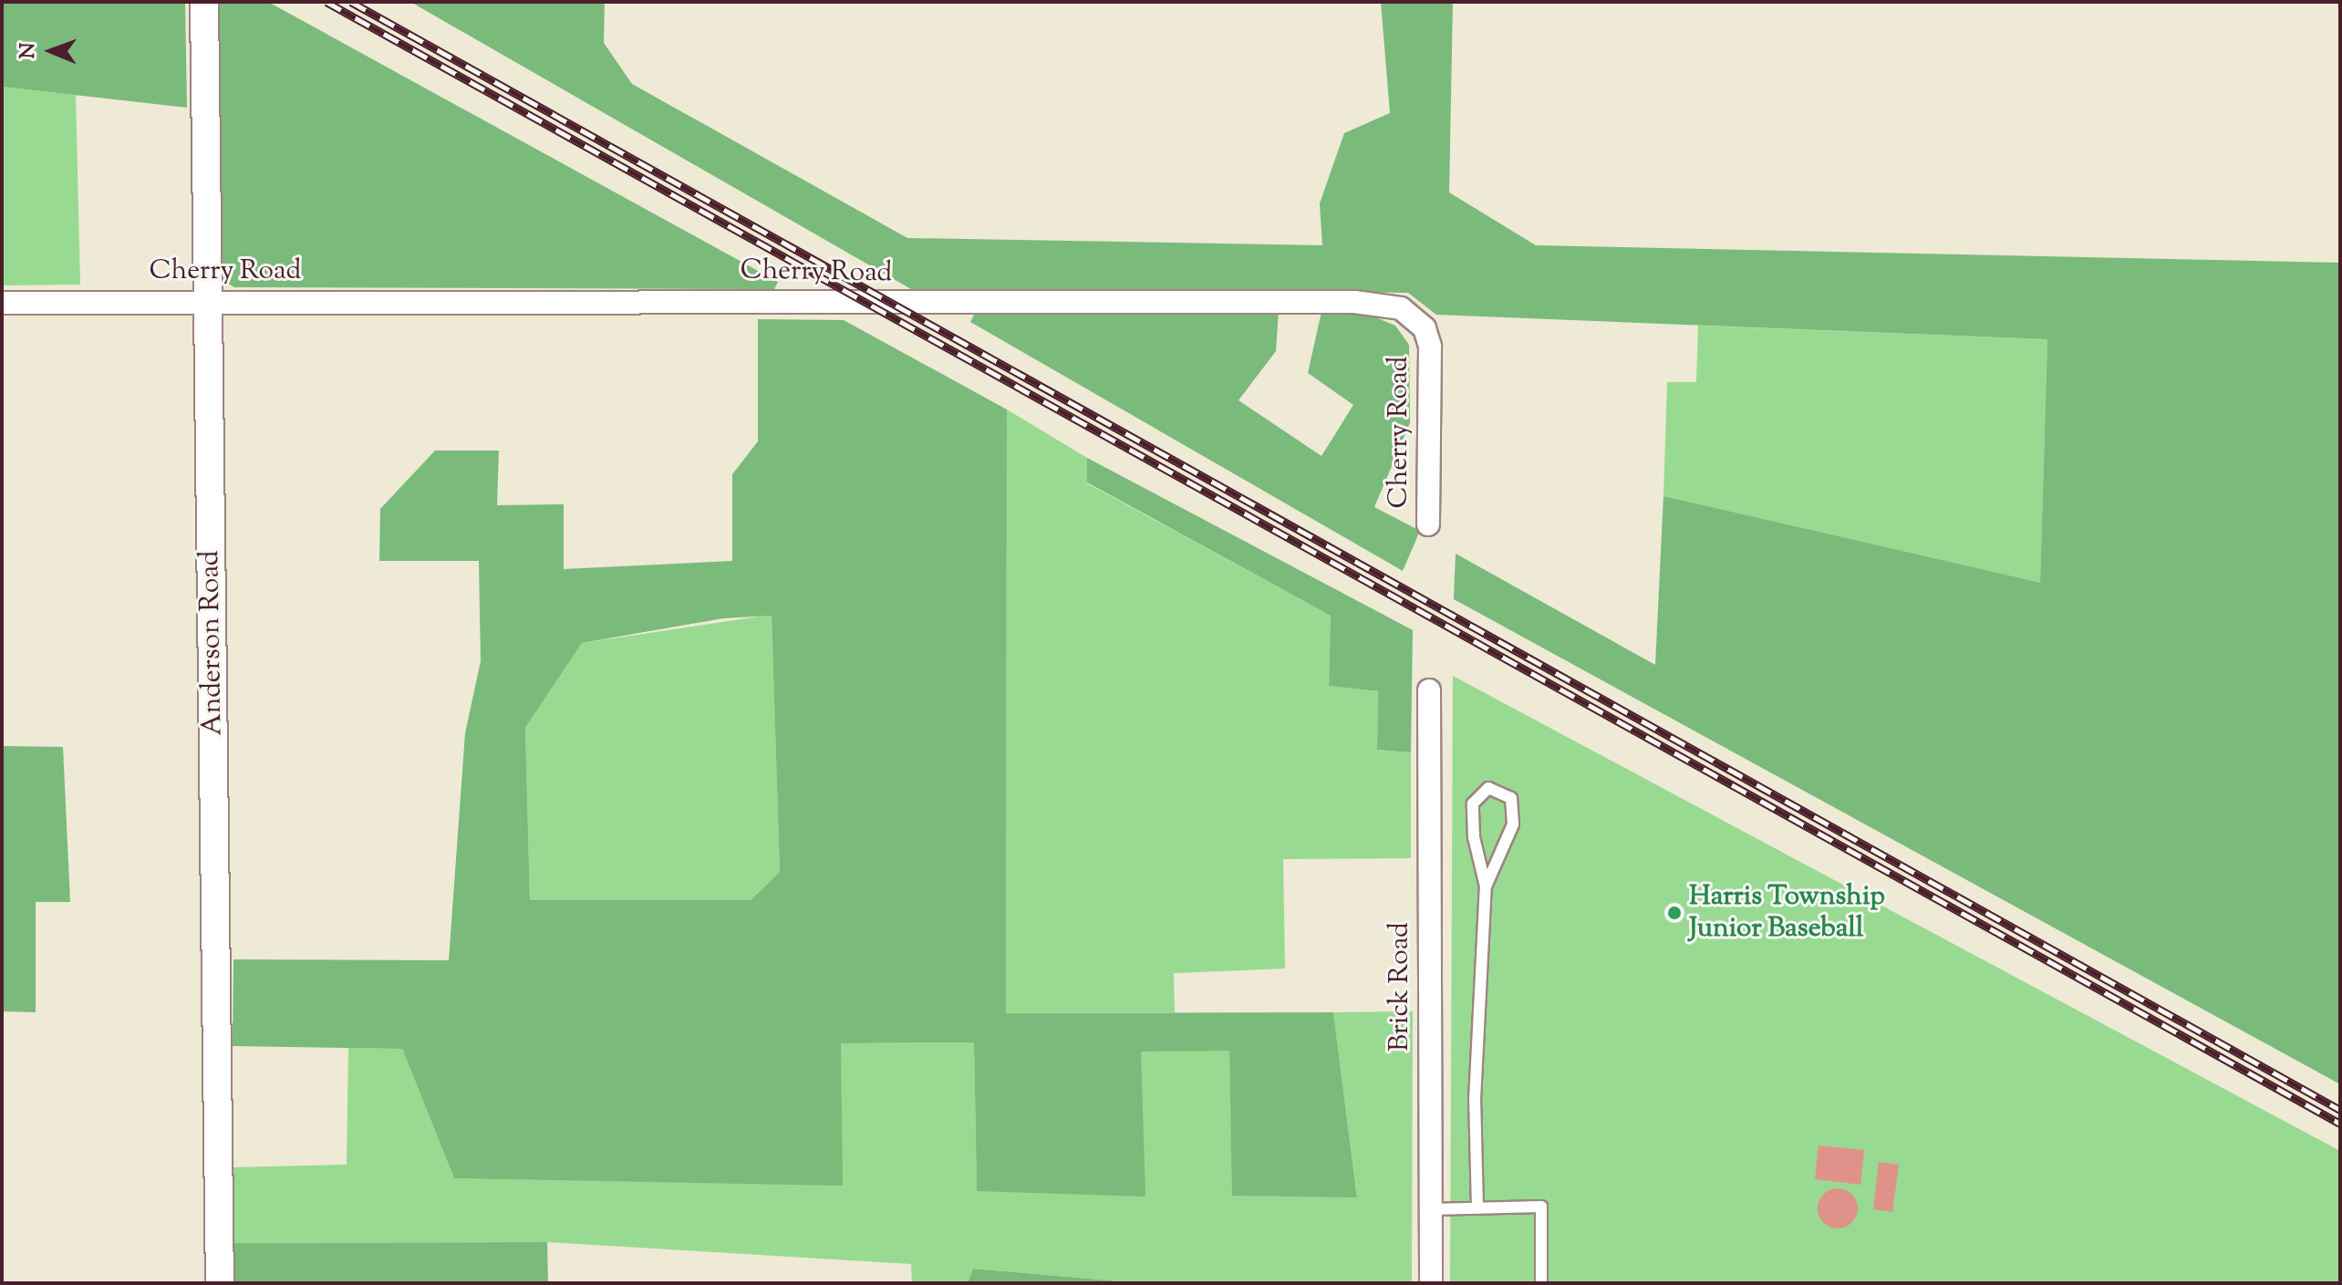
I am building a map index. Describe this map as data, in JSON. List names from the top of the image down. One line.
{"streets":{"street":["Cherry Road","Anderson Road","Brick Road"]},"crossings":[["Cherry Road","Anderson Road"]],"places":["Harris Township Junior Baseball"],"north":"left"}
